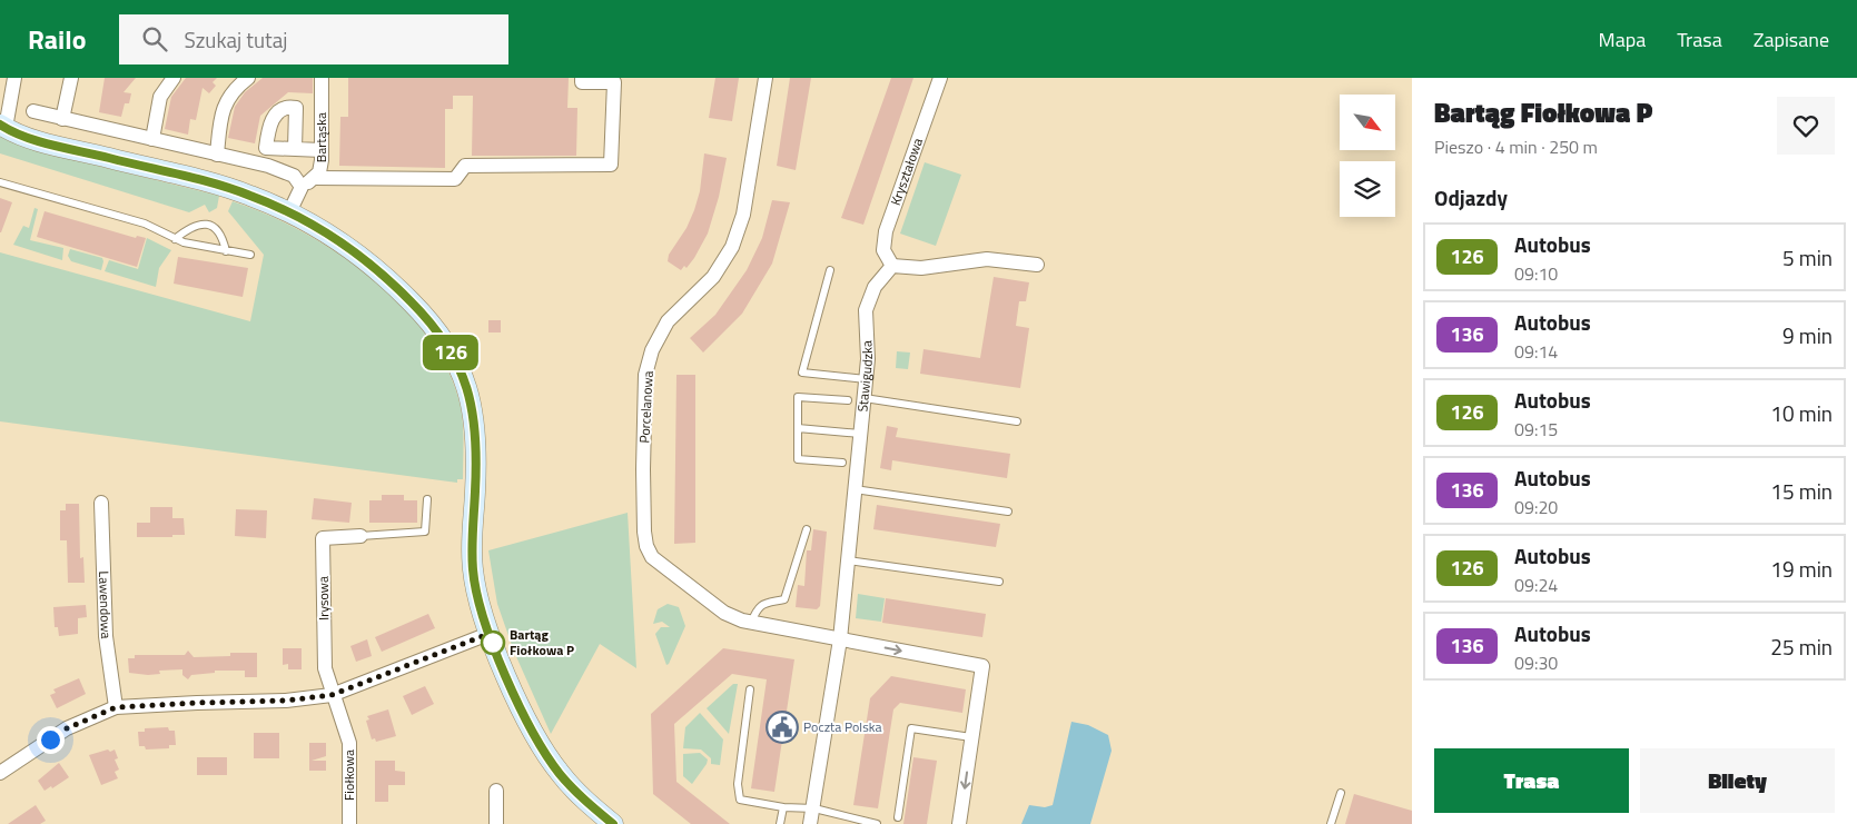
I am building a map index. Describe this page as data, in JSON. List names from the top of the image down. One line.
{"streets":{"street":["Bartąska","Kryształowa","Stawigudzka","Porcelanowa","Irysowa","Lawendowa","Fiołkowa"]},"crossings":[["Kryształowa","Stawigudzka"],["Stawigudzka","Porcelanowa"],["Irysowa","Fiołkowa"]],"places":{"other":["Bartąg Fiołkowa P"],"public building":["Poczta Polska"]},"lines":["bus line 126"],"north":"bottom right","page":{"header":"Railo","search":"Szukaj tutaj","nav":["Mapa","Trasa","Zapisane"],"on_map":"126","heading":[["Bartąg Fiołkowa P","Pieszo · 4 min · 250 m"],"Odjazdy"],"list":[{"mark":"126","name":"Autobus","note":"09:10","value":"5 min"},{"mark":"136","name":"Autobus","note":"09:14","value":"9 min"},{"mark":"126","name":"Autobus","note":"09:15","value":"10 min"},{"mark":"136","name":"Autobus","note":"09:20","value":"15 min"},{"mark":"126","name":"Autobus","note":"09:24","value":"19 min"},{"mark":"136","name":"Autobus","note":"09:30","value":"25 min"}],"buttons":["Trasa","Bilety"]}}
